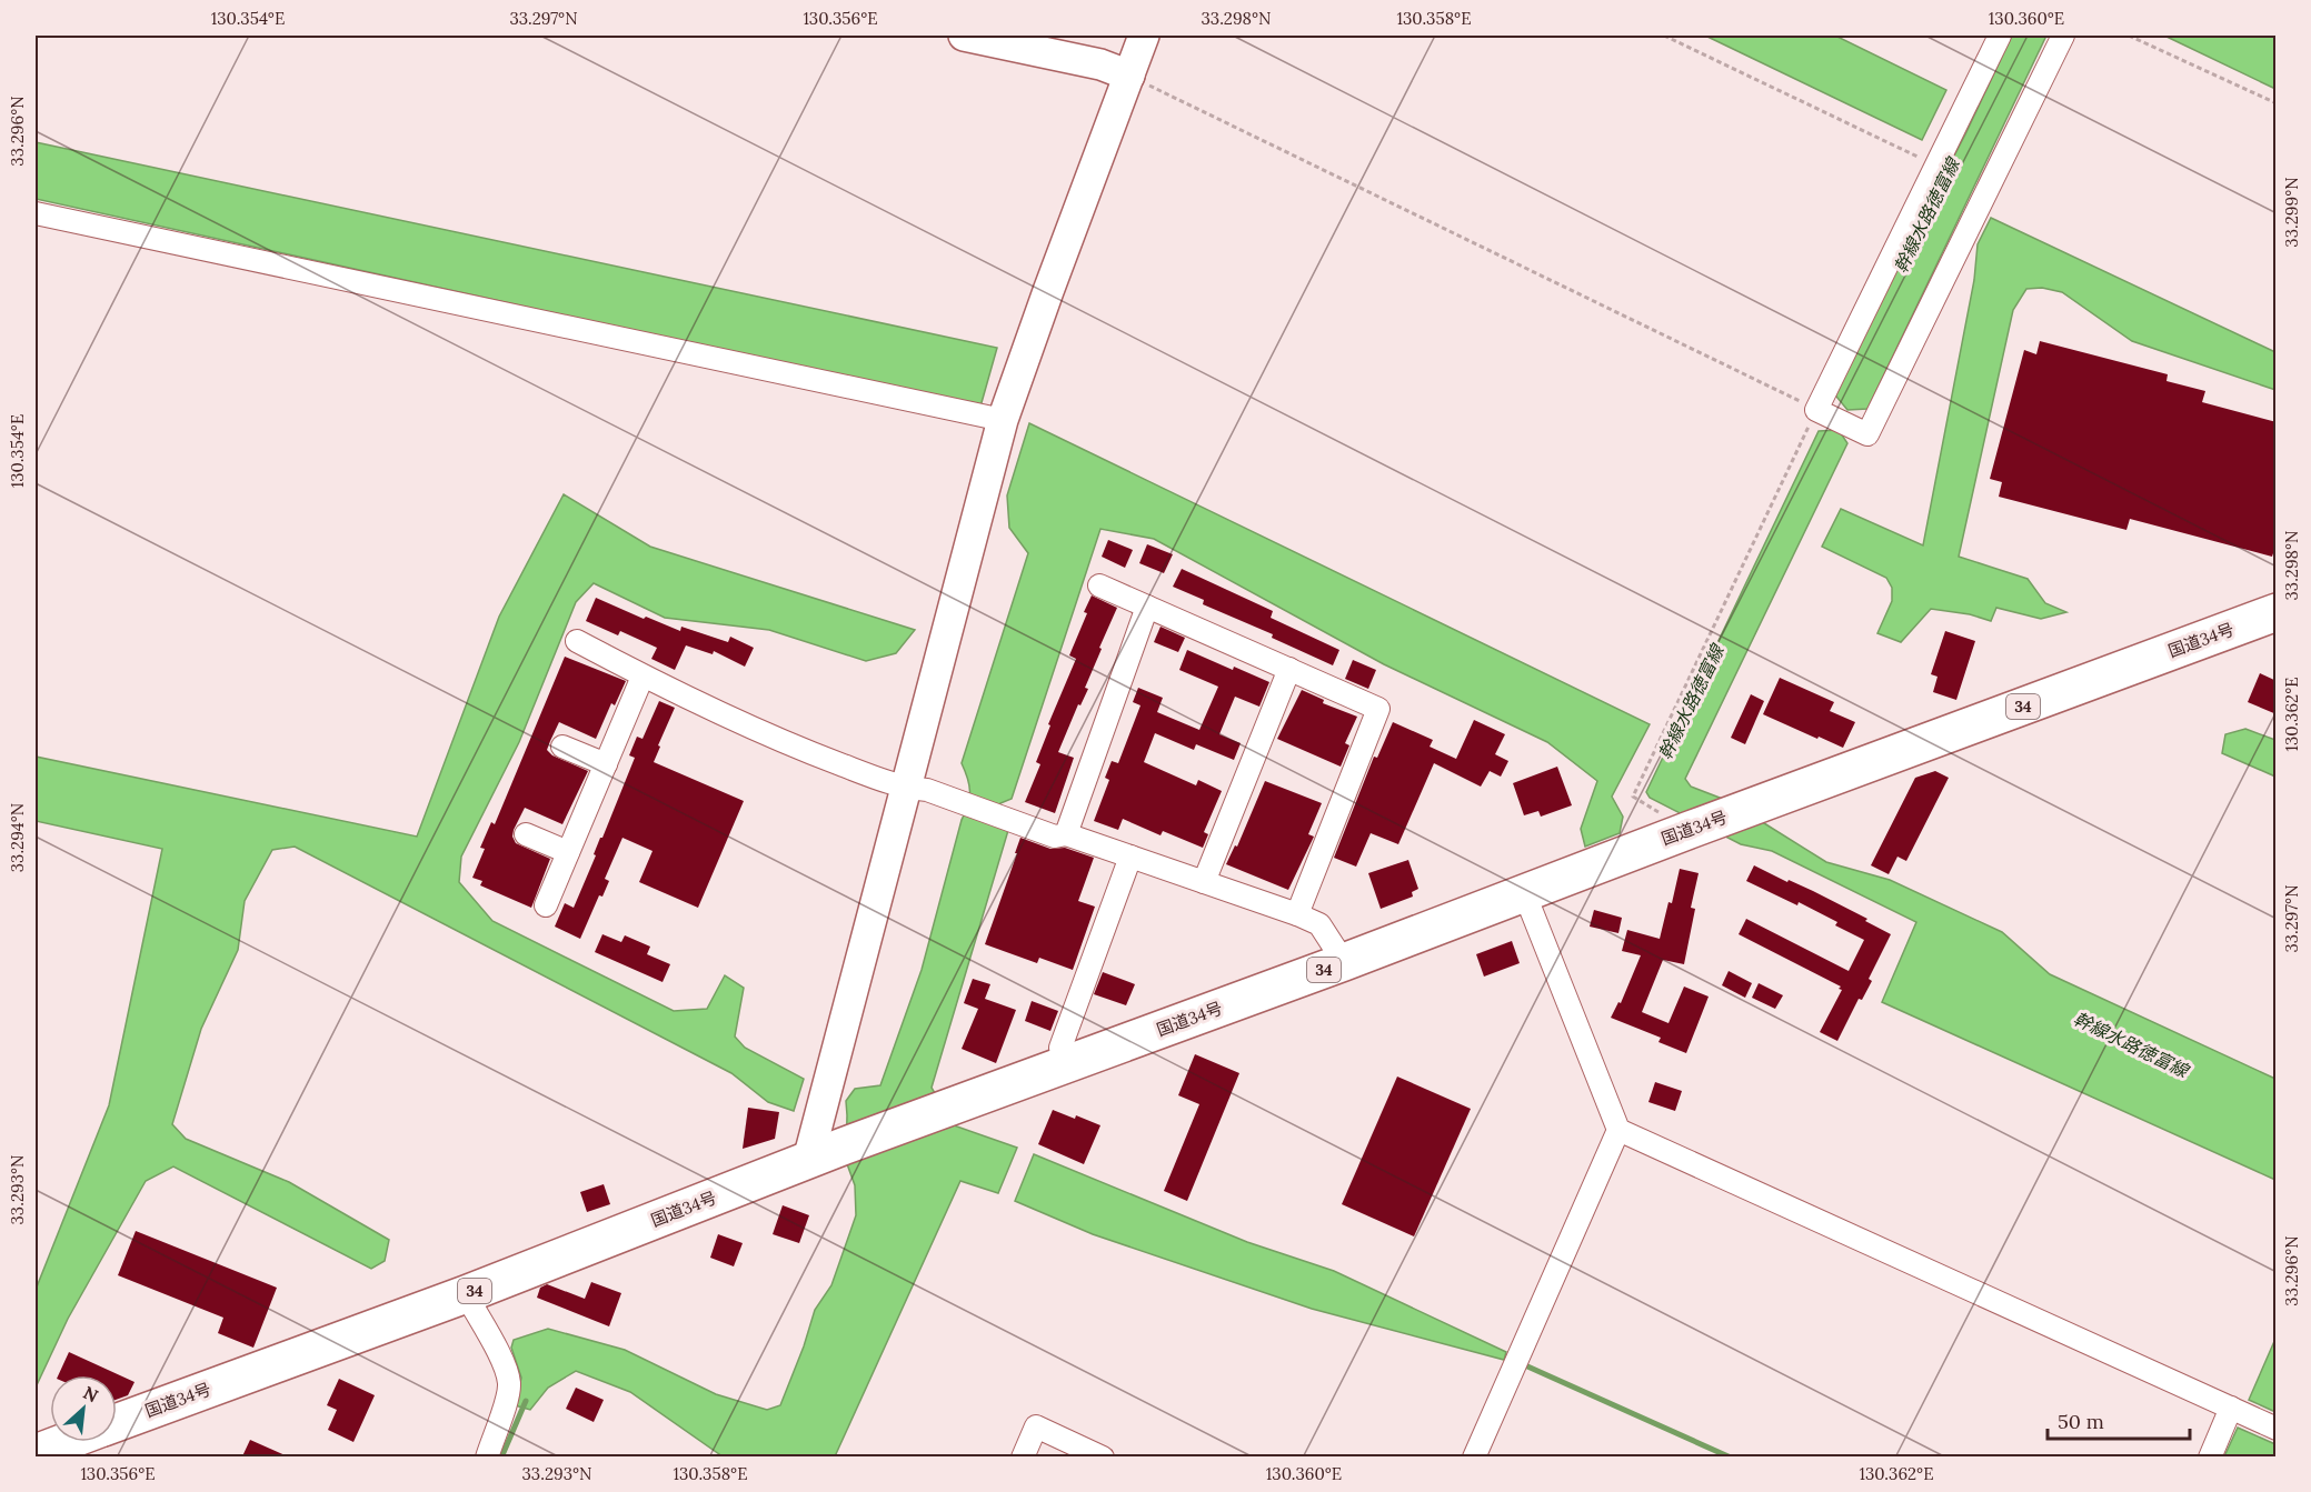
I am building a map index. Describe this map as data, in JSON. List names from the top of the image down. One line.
{"streets":{"highway":["国道34号","34"]},"water":["幹線水路徳富線"],"scale_bar":"50 m","north":"top right","coordinates":["130.354°E","33.297°N","130.356°E","33.298°N","130.358°E","130.360°E","33.296°N","33.299°N","130.362°E","33.294°N","33.293°N"]}
